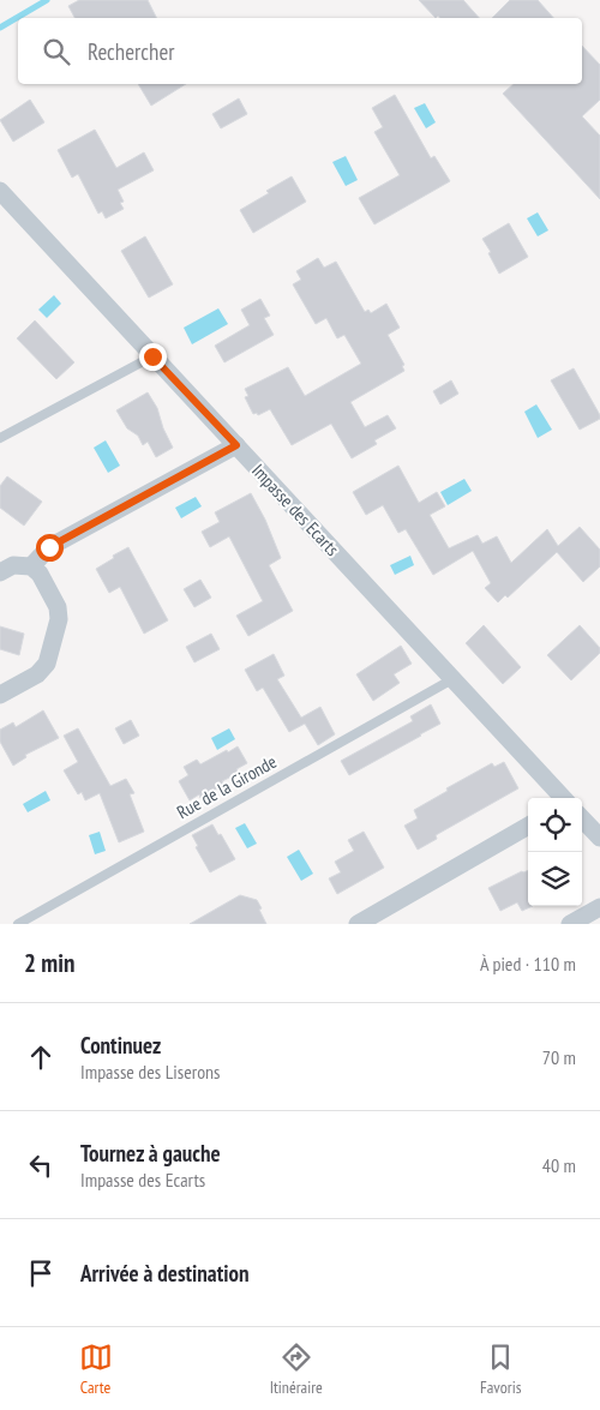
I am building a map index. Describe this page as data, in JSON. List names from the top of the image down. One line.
{"streets":{"street":["Impasse des Ecarts"],"lane":["Rue de la Gironde"]},"crossings":[["Impasse des Ecarts","Rue de la Gironde"]],"page":{"search":"Rechercher","heading":["2 min","À pied · 110 m"],"list":[["Continuez","Impasse des Liserons","70 m"],["Tournez à gauche","Impasse des Ecarts","40 m"],"Arrivée à destination"],"nav":["Carte","Itinéraire","Favoris"]}}
